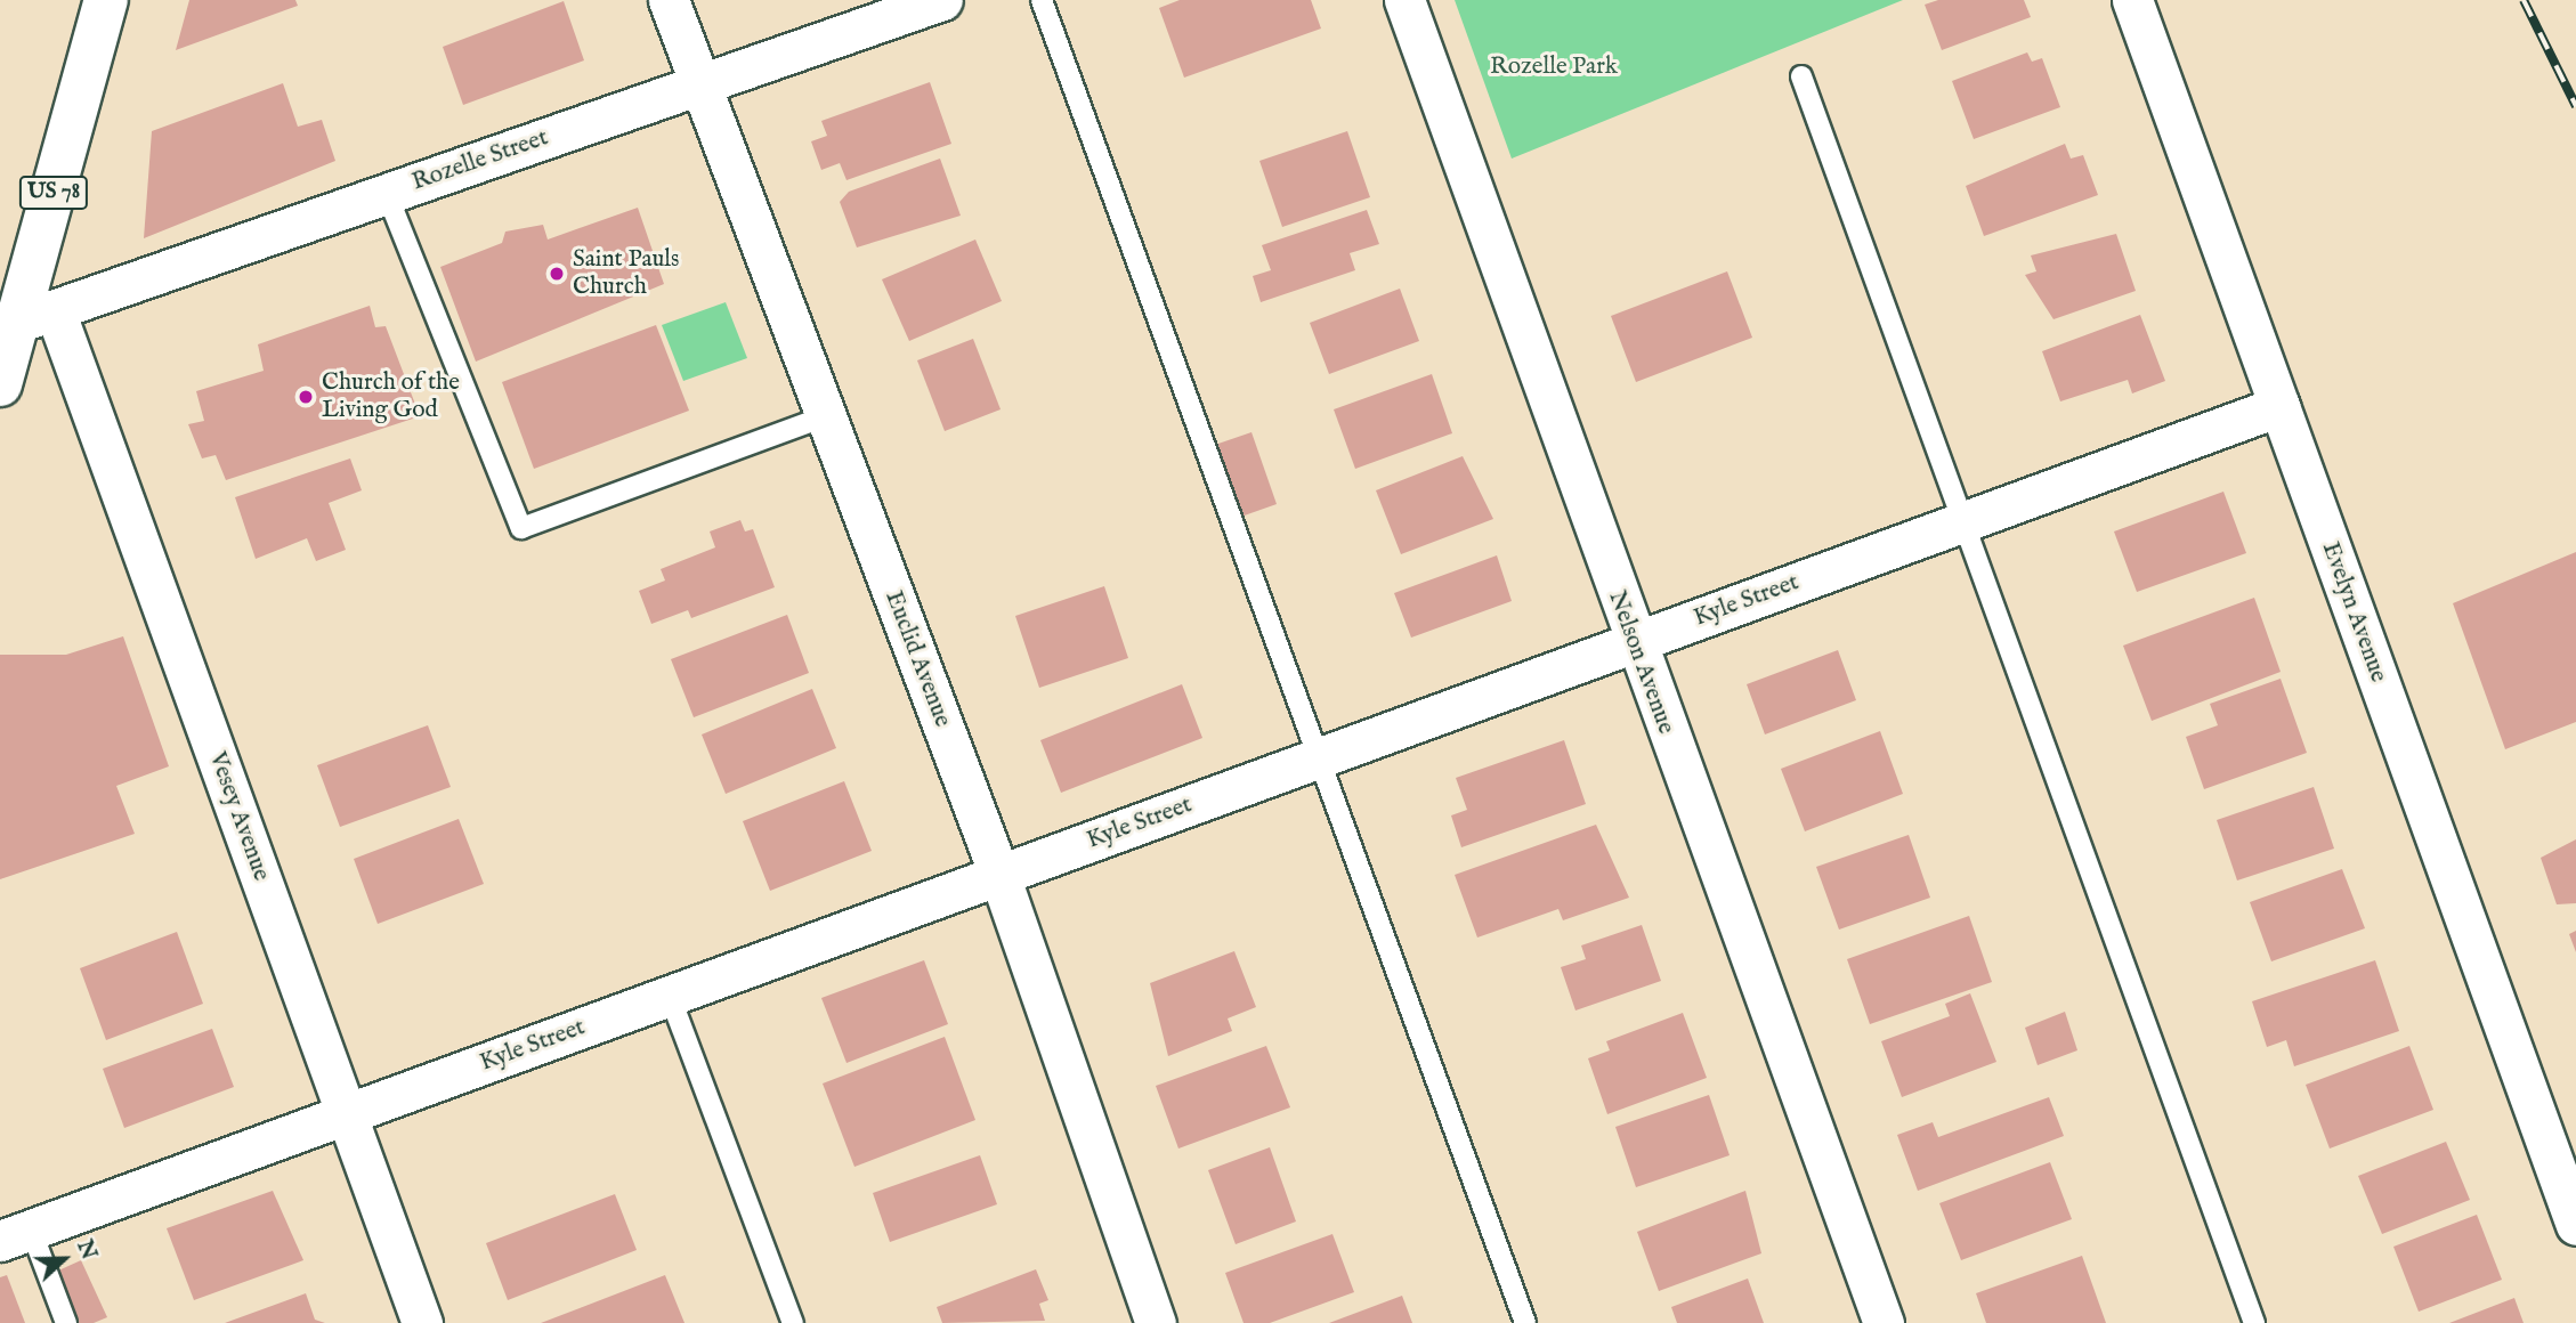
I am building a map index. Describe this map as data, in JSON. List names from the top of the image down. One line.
{"streets":{"main road":["US 78"],"street":["Rozelle Street","Kyle Street","Evelyn Avenue","Euclid Avenue","Nelson Avenue","Vesey Avenue"]},"crossings":[["Rozelle Street","US 78"],["Rozelle Street","Euclid Avenue"],["Rozelle Street","Vesey Avenue"],["US 78","Vesey Avenue"],["Kyle Street","Evelyn Avenue"],["Kyle Street","Euclid Avenue"],["Kyle Street","Nelson Avenue"],["Kyle Street","Vesey Avenue"]],"parks":["Rozelle Park"],"places":["Saint Pauls Church","Church of the Living God"],"north":"right"}
